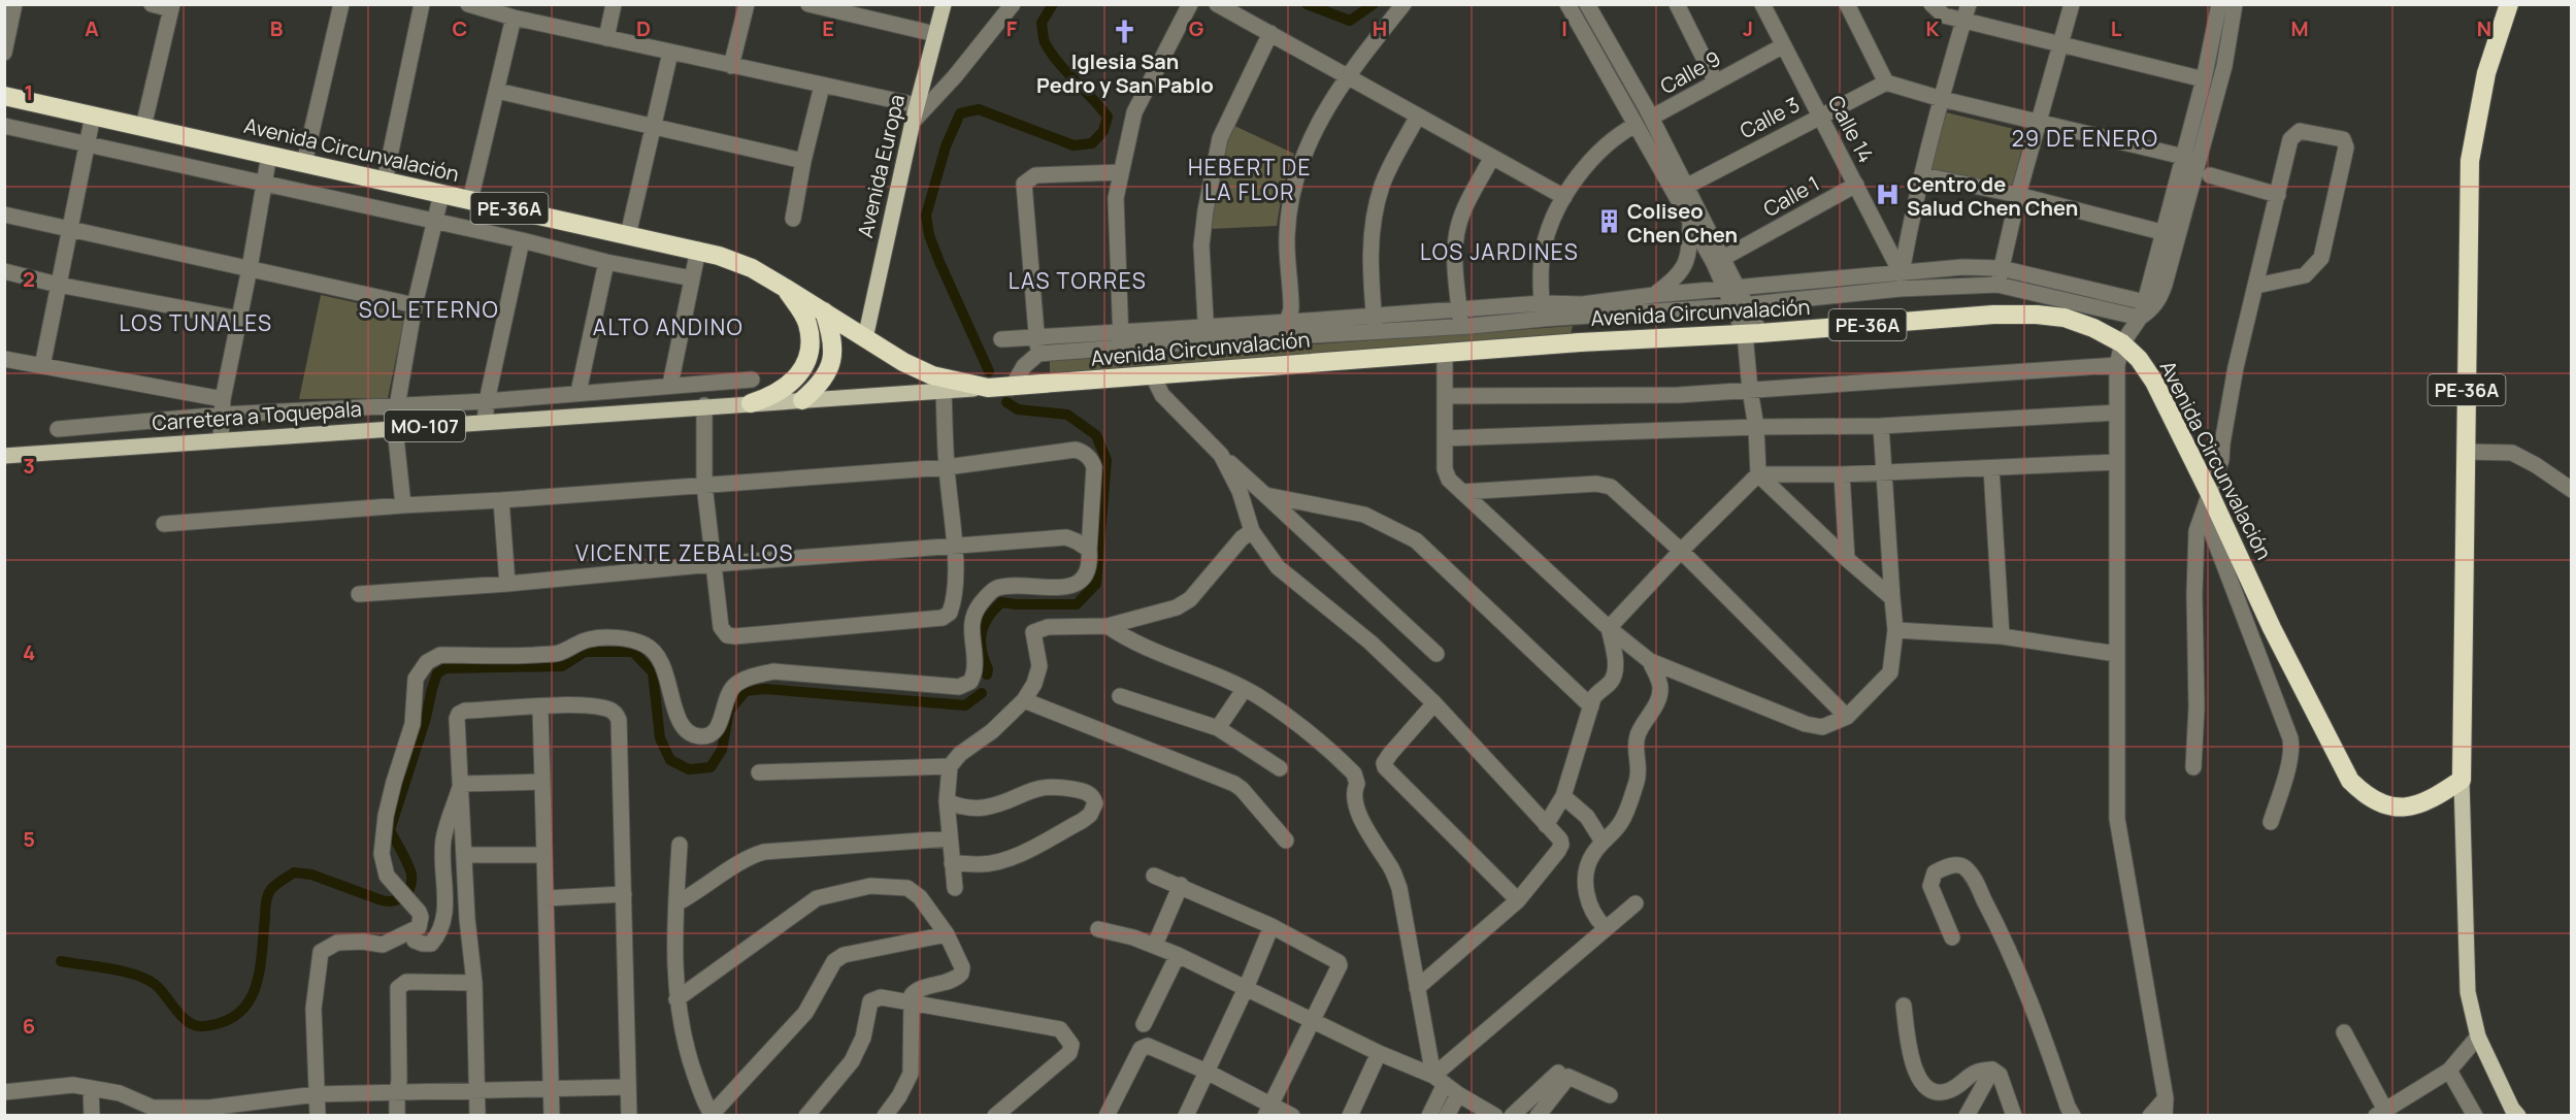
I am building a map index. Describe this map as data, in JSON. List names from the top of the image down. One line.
{"streets":{"highway":["Avenida Circunvalación","PE-36A"],"main road":["Avenida Europa","Carretera a Toquepala","MO-107"],"street":["Calle 9","Calle 3","Calle 14","Calle 1"]},"crossings":[["Calle 9","Calle 14"],["Calle 3","Calle 14"],["Calle 14","Calle 1"],["Avenida Circunvalación","Avenida Europa"],["Avenida Circunvalación","PE-36A"],["Avenida Circunvalación","Carretera a Toquepala"]],"districts":["29 DE ENERO","HEBERT DE LA FLOR","LOS JARDINES","LAS TORRES","SOL ETERNO","LOS TUNALES","ALTO ANDINO","VICENTE ZEBALLOS"],"places":{"church":["Iglesia San Pedro y San Pablo"],"hospital":["Centro de Salud Chen Chen"],"building":["Coliseo Chen Chen"]},"grid":{"columns":["A","B","C","D","E","F","G","H","I","J","K","L","M","N"],"rows":["1","2","3","4","5","6"]}}
